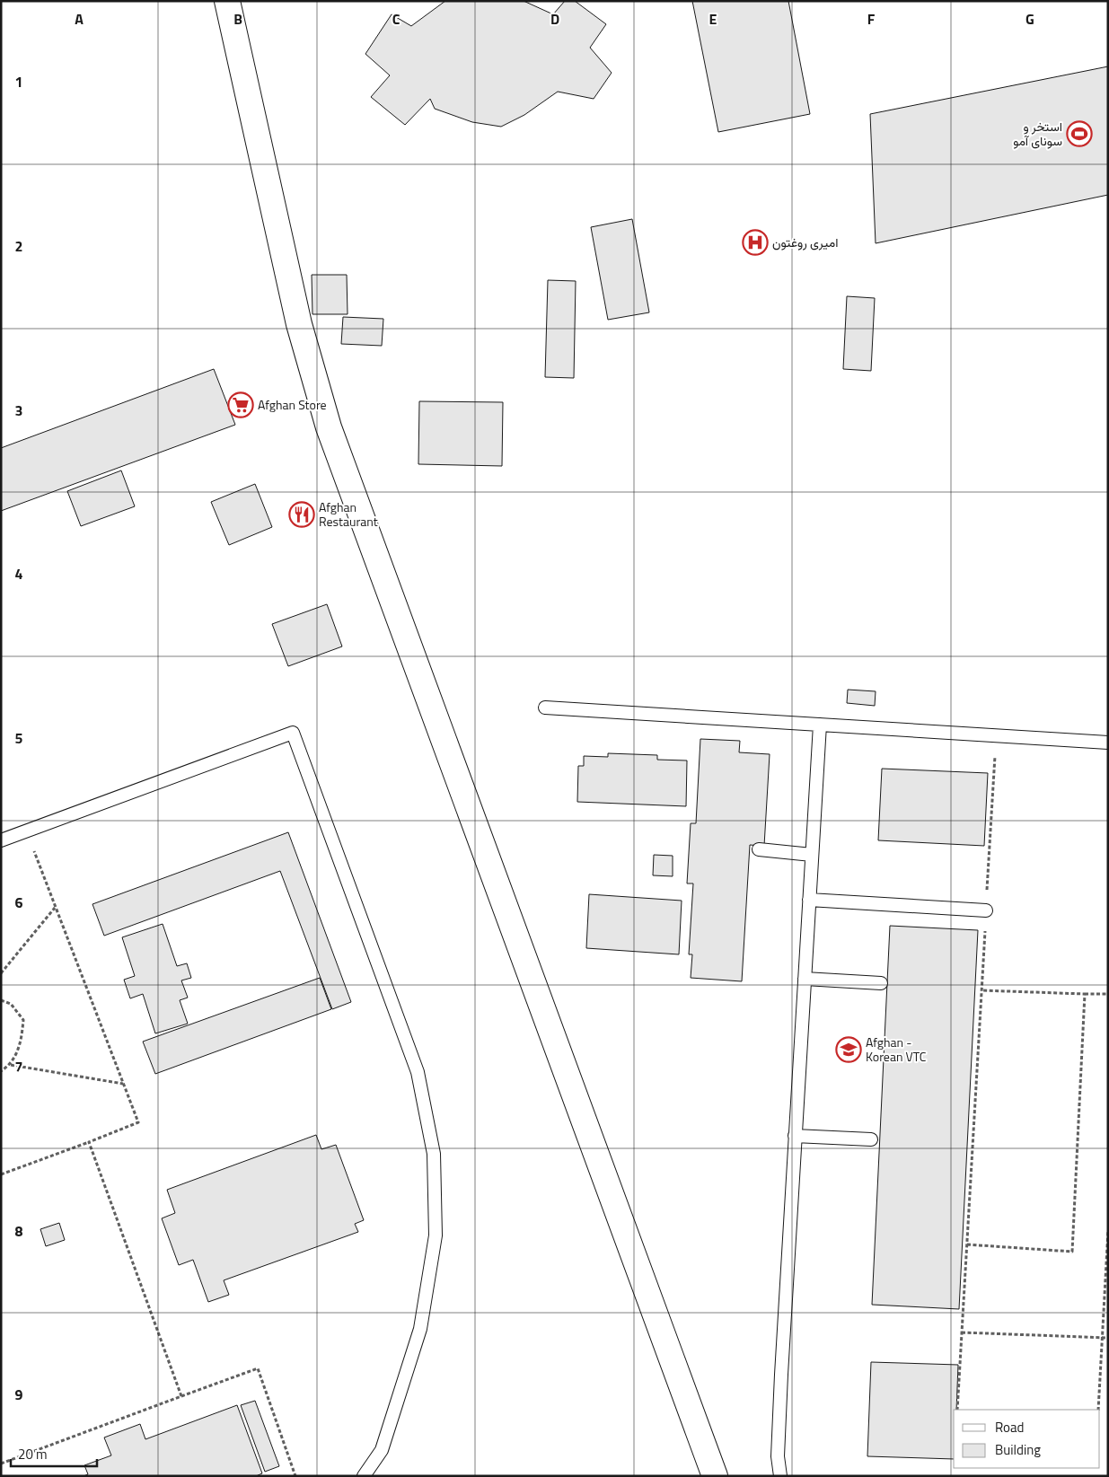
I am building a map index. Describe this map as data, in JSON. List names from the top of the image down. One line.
{"places":{"sports":["استخر و سونای آمو"],"hospital":["امیری روغتون"],"supermarket":["Afghan Store"],"restaurant":["Afghan Restaurant"],"school or university":["Afghan - Korean VTC"]},"legend":["Road","Building"],"scale_bar":"20 m","grid":{"columns":["A","B","C","D","E","F","G"],"rows":["1","2","3","4","5","6","7","8","9"]}}
